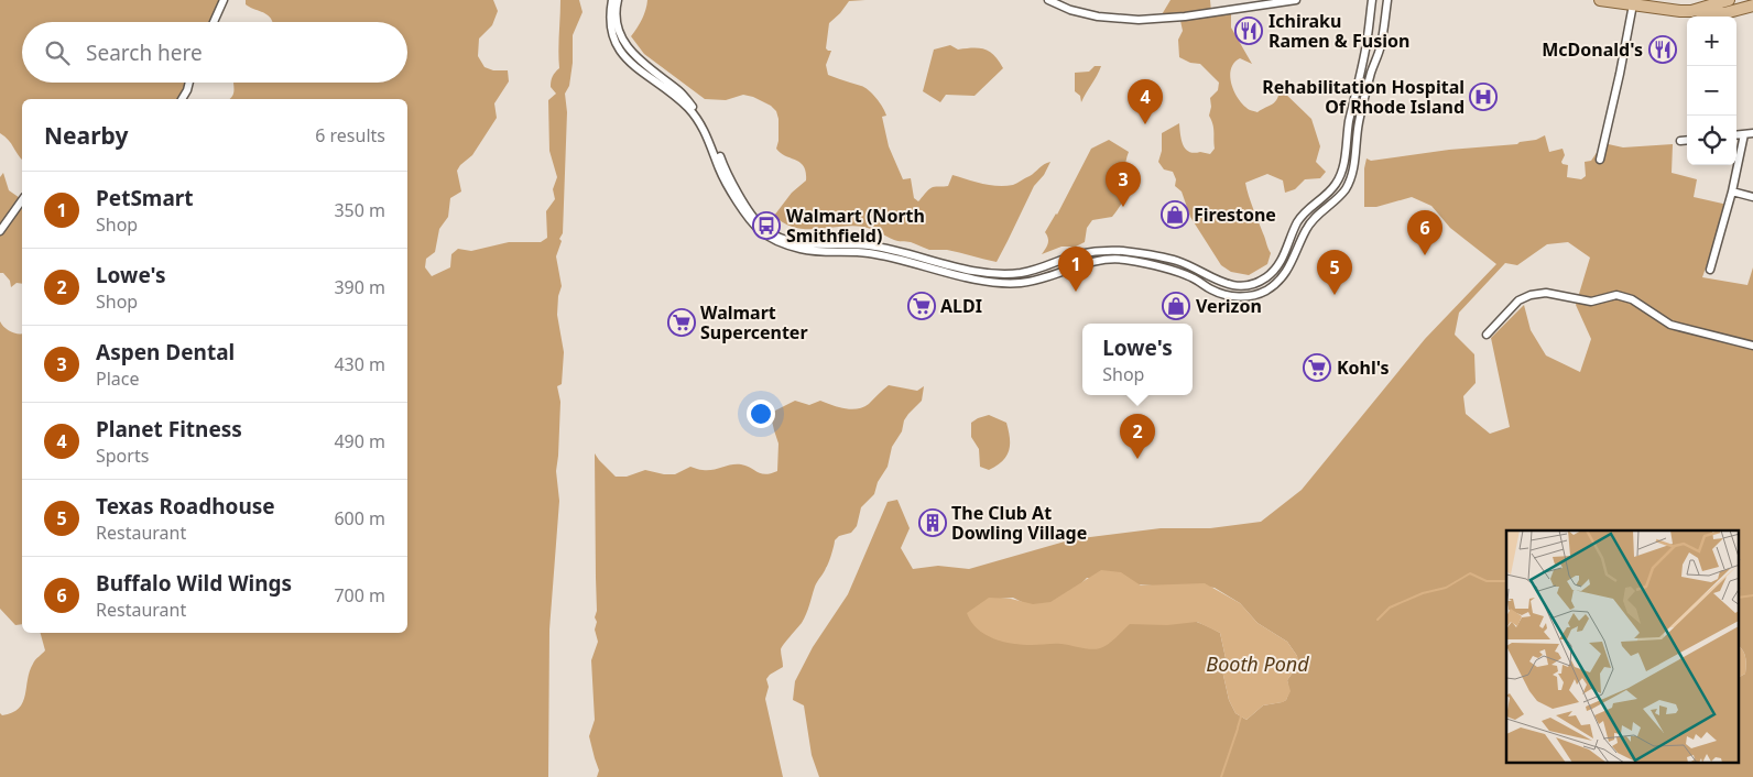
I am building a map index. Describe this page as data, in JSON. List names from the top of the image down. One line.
{"water":["Booth Pond"],"places":{"restaurant":["Ichiraku Ramen & Fusion","McDonald's"],"hospital":["Rehabilitation Hospital Of Rhode Island"],"shop":["Firestone","Verizon"],"bus stop":["Walmart (North Smithfield)"],"supermarket":["ALDI","Walmart Supercenter","Kohl's"],"building":["The Club At Dowling Village"]},"page":{"map_buttons":["+","−"],"search":"Search here","pins":["4","3","6","1","5","2"],"heading":["Nearby","6 results"],"list":[{"mark":"1","name":"PetSmart","note":"Shop","value":"350 m"},{"mark":"2","name":"Lowe's","note":"Shop","value":"390 m"},{"mark":"3","name":"Aspen Dental","note":"Place","value":"430 m"},{"mark":"4","name":"Planet Fitness","note":"Sports","value":"490 m"},{"mark":"5","name":"Texas Roadhouse","note":"Restaurant","value":"600 m"},{"mark":"6","name":"Buffalo Wild Wings","note":"Restaurant","value":"700 m"}],"popup":["Lowe's","Shop"]}}
